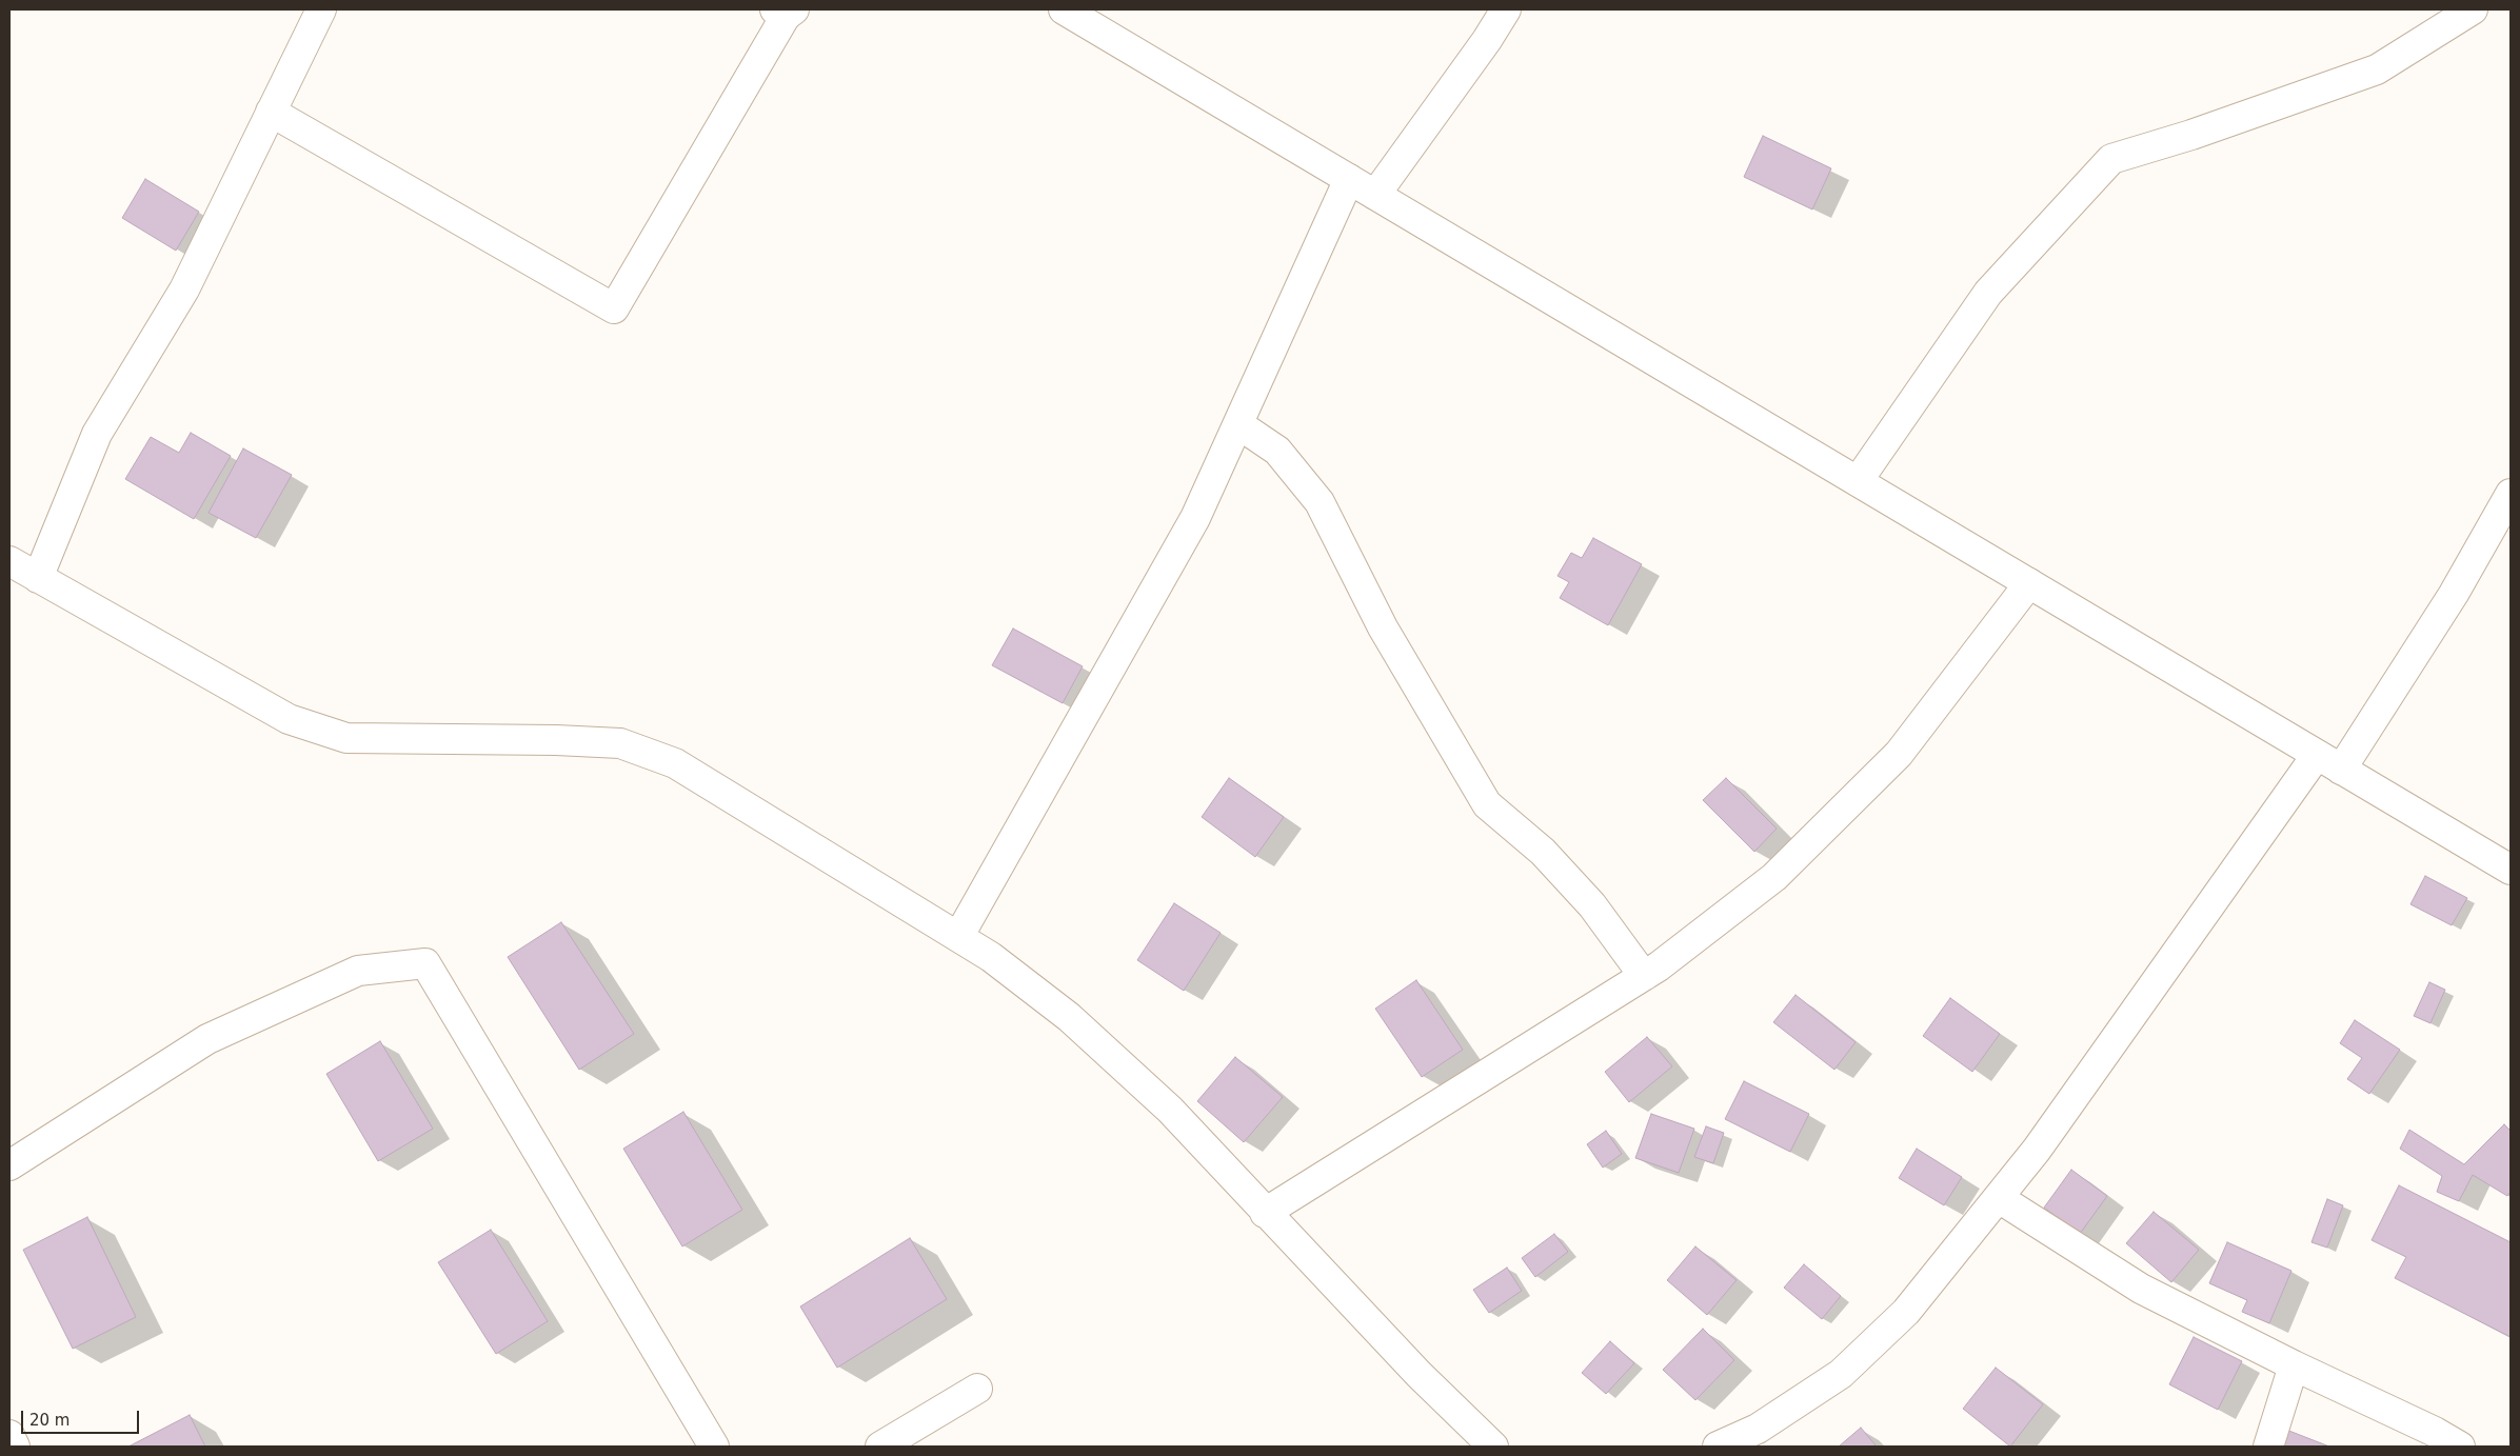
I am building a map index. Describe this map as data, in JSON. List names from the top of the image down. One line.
{"scale_bar":"20 m"}
